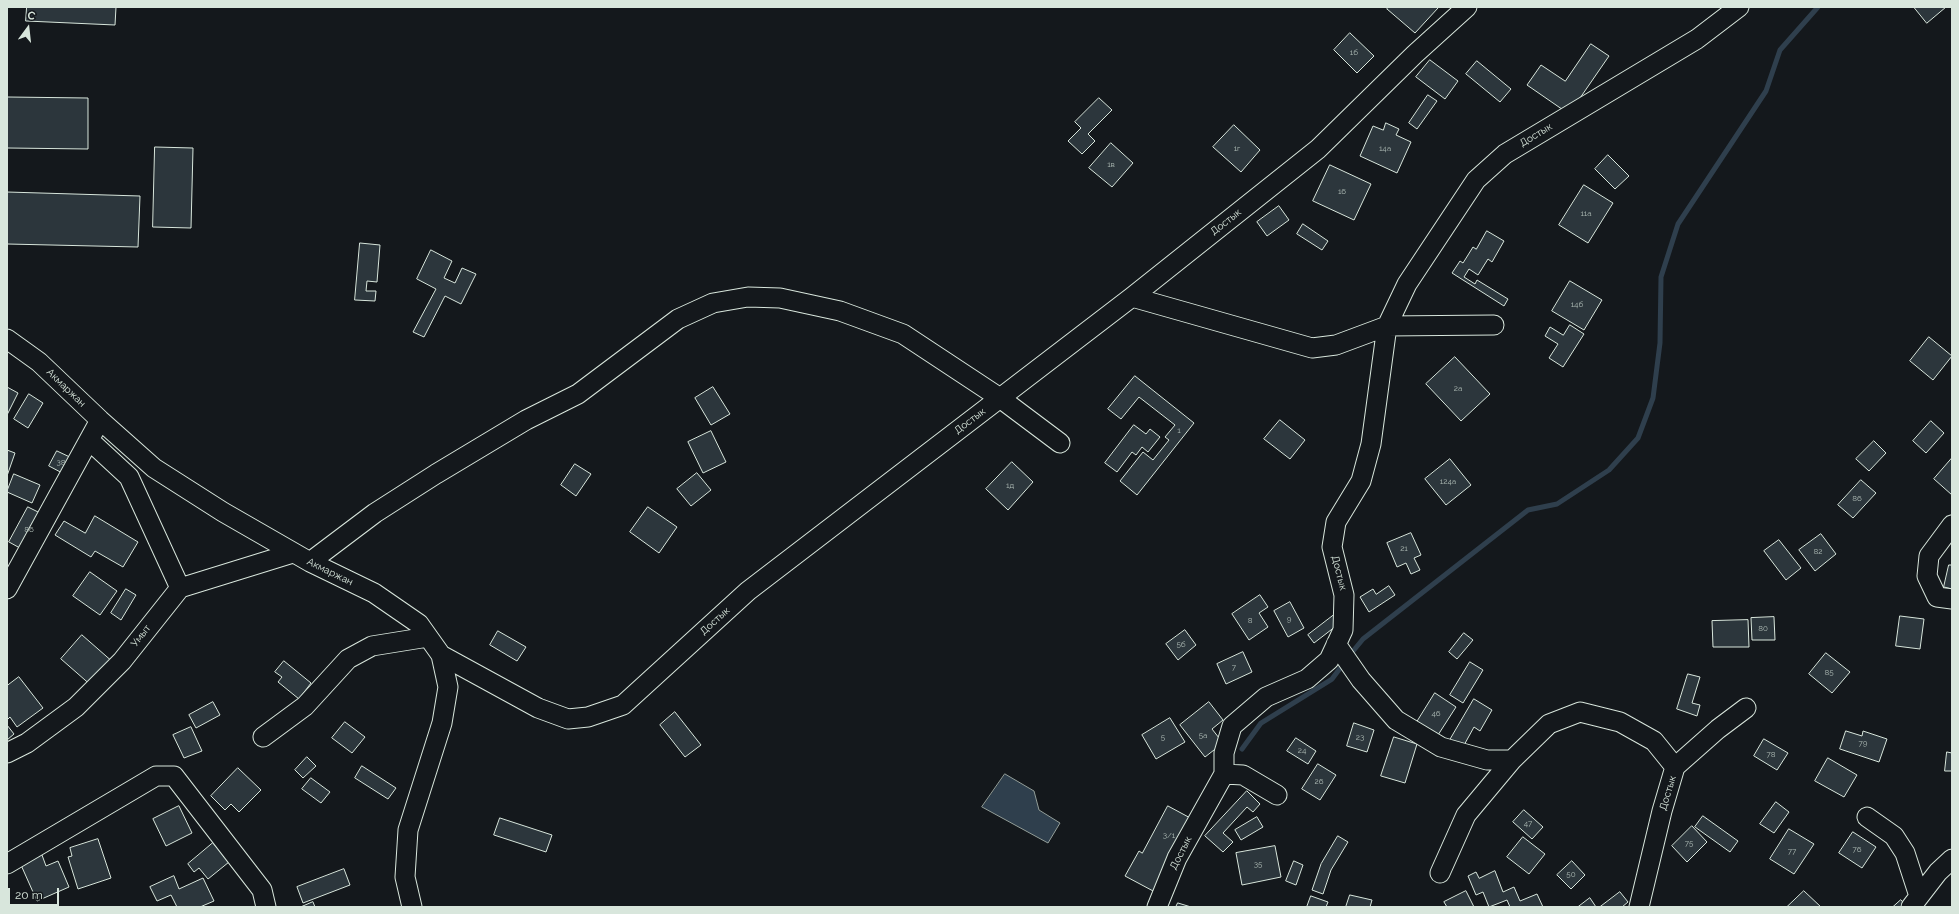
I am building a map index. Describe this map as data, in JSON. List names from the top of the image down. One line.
{"streets":{"street":["Достык","Акмаржан","Умыт"]},"crossings":[["Достык","Акмаржан"]],"house_numbers":["1б","1г","14а","1в","16","11а","14б","2а","1","38","124а","1д","86","86","21","82","9","8","80","5б","7","85","46","5а","5","23","79","24","78","26","47","3/1","75","76","77","35","50"],"scale_bar":"20 m","north":"top"}
